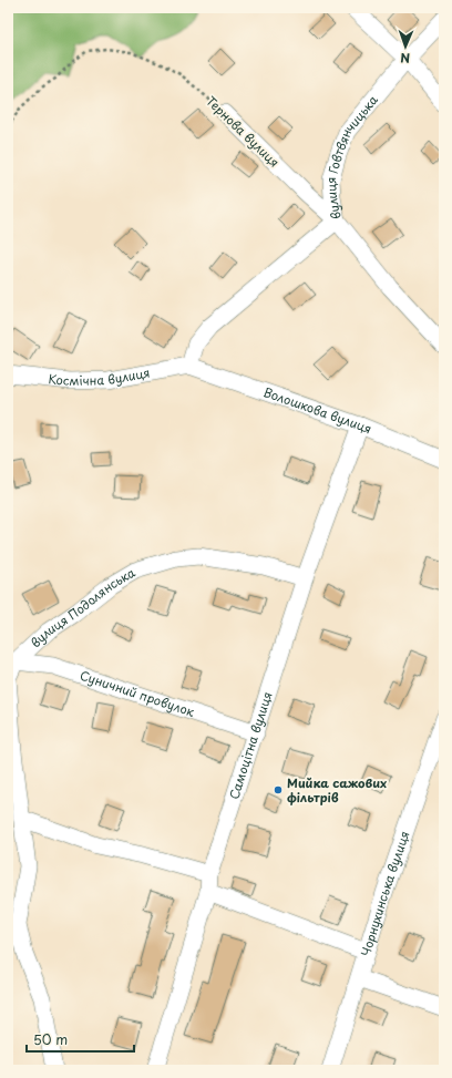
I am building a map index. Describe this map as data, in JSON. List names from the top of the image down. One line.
{"streets":{"street":["Тернова вулиця","вулиця Говтвянчицька","Космічна вулиця","Волошкова вулиця","вулиця Подолянська","Суничний провулок","Самоцітна вулиця","Чорнухинська вулиця"]},"crossings":[["Тернова вулиця","вулиця Говтвянчицька"],["вулиця Говтвянчицька","Космічна вулиця"],["вулиця Говтвянчицька","Волошкова вулиця"],["Космічна вулиця","Волошкова вулиця"],["Волошкова вулиця","Самоцітна вулиця"],["вулиця Подолянська","Суничний провулок"],["вулиця Подолянська","Самоцітна вулиця"],["Суничний провулок","Самоцітна вулиця"]],"places":["Мийка сажових фільтрів"],"scale_bar":"50 m","north":"bottom"}
